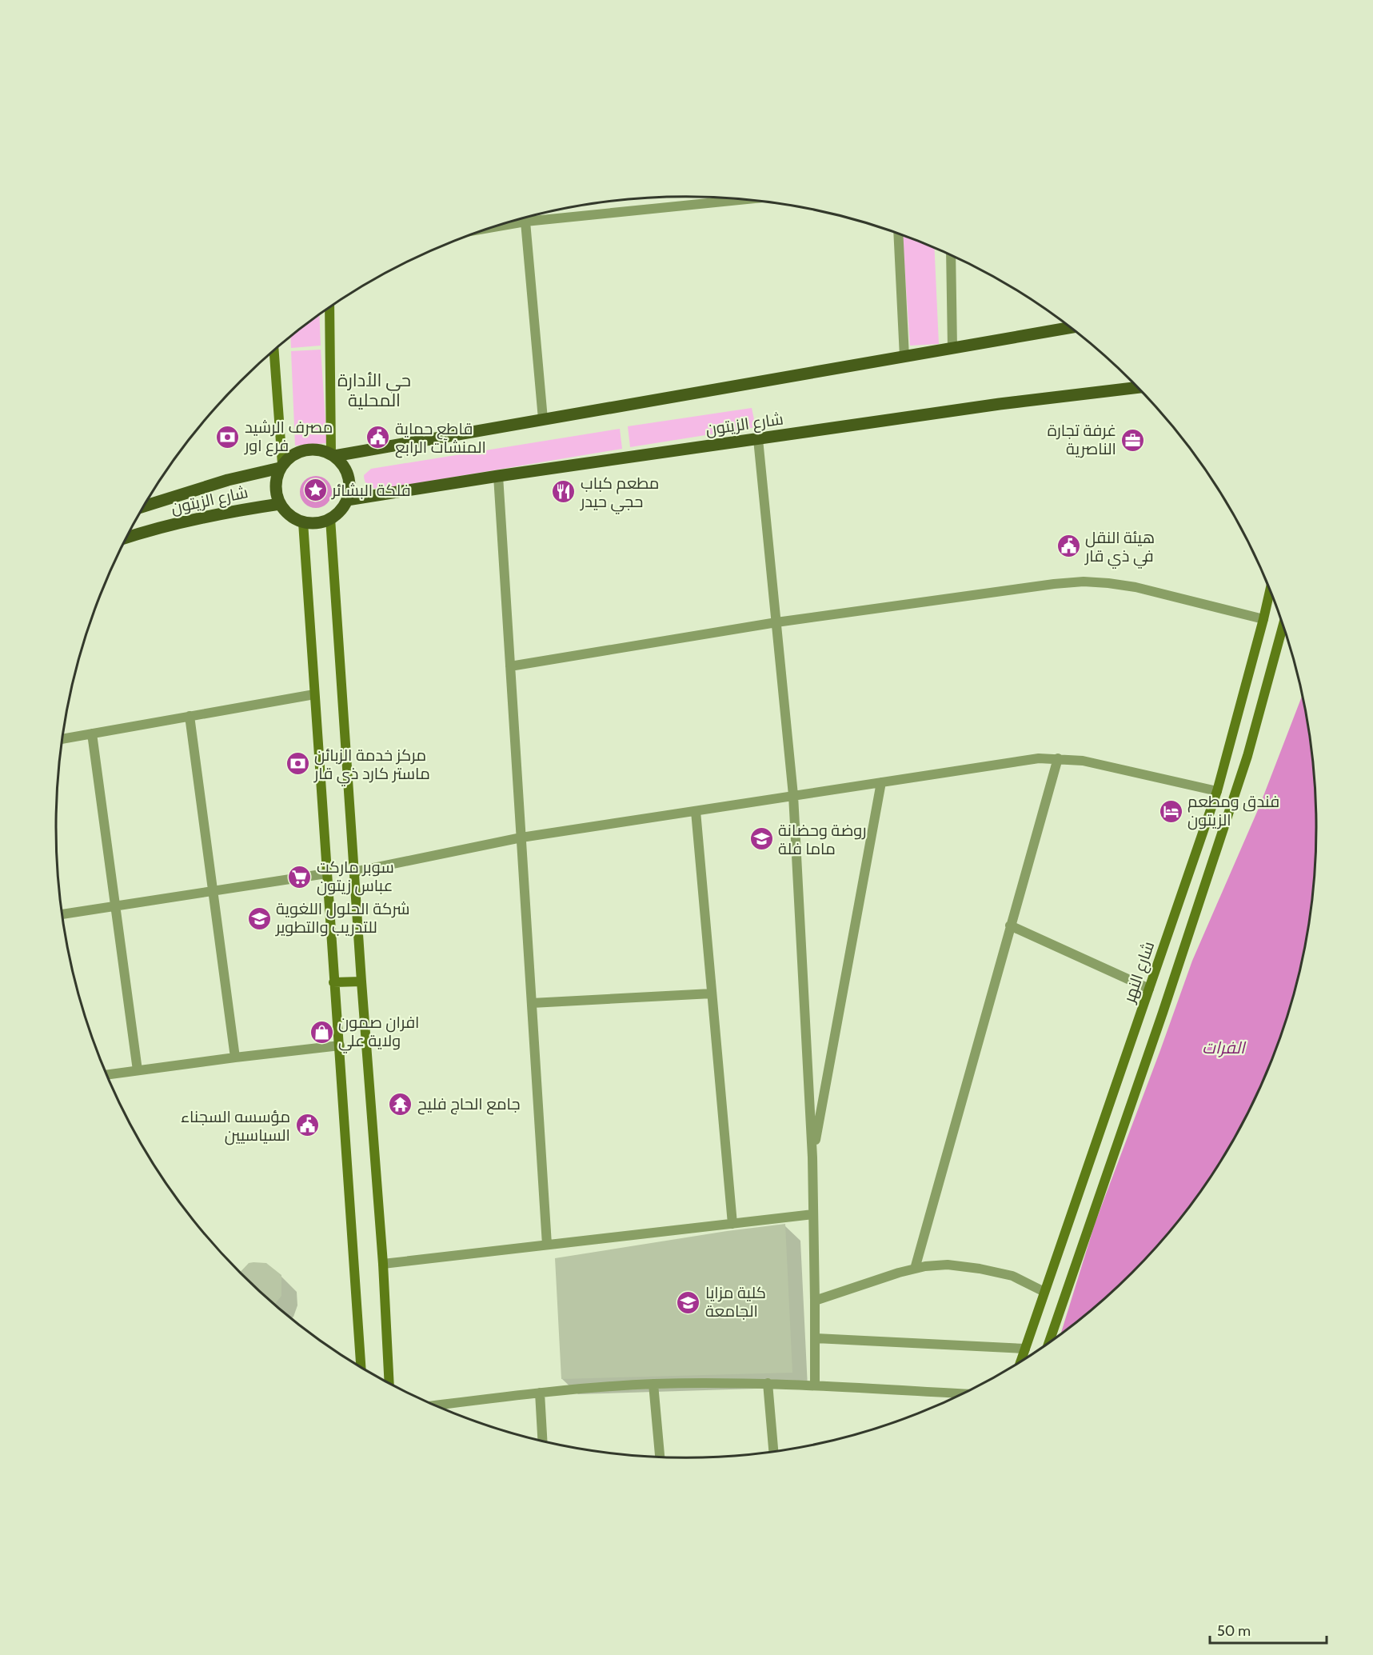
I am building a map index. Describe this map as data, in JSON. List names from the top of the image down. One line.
{"streets":{"main road":["شارع الزيتون","شارع النهر"]},"districts":["حي الأدارة المحلية"],"water":["الفرات"],"places":{"bank":["مصرف الرشيد فرع اور","مركز خدمة الزبائن ماستر كارد ذي قار"],"public building":["قاطع حماية المنشآت الرابع","هيئة النقل في ذي قار","مؤسسه السجناء السياسيين"],"office":["غرفة تجارة الناصرية"],"place":["فلكة البشائر"],"restaurant":["مطعم كباب حجي حيدر"],"hotel":["فندق ومطعم الزيتون"],"school or university":["روضة وحضانة ماما فلة","شركة الحلول اللغوية للتدريب والتطوير","كلية مزايا الجامعة"],"supermarket":["سوبر ماركت عباس زيتون"],"shop":["افران صمون ولاية علي"],"temple":["جامع الحاج فليح"]},"scale_bar":"50 m"}
